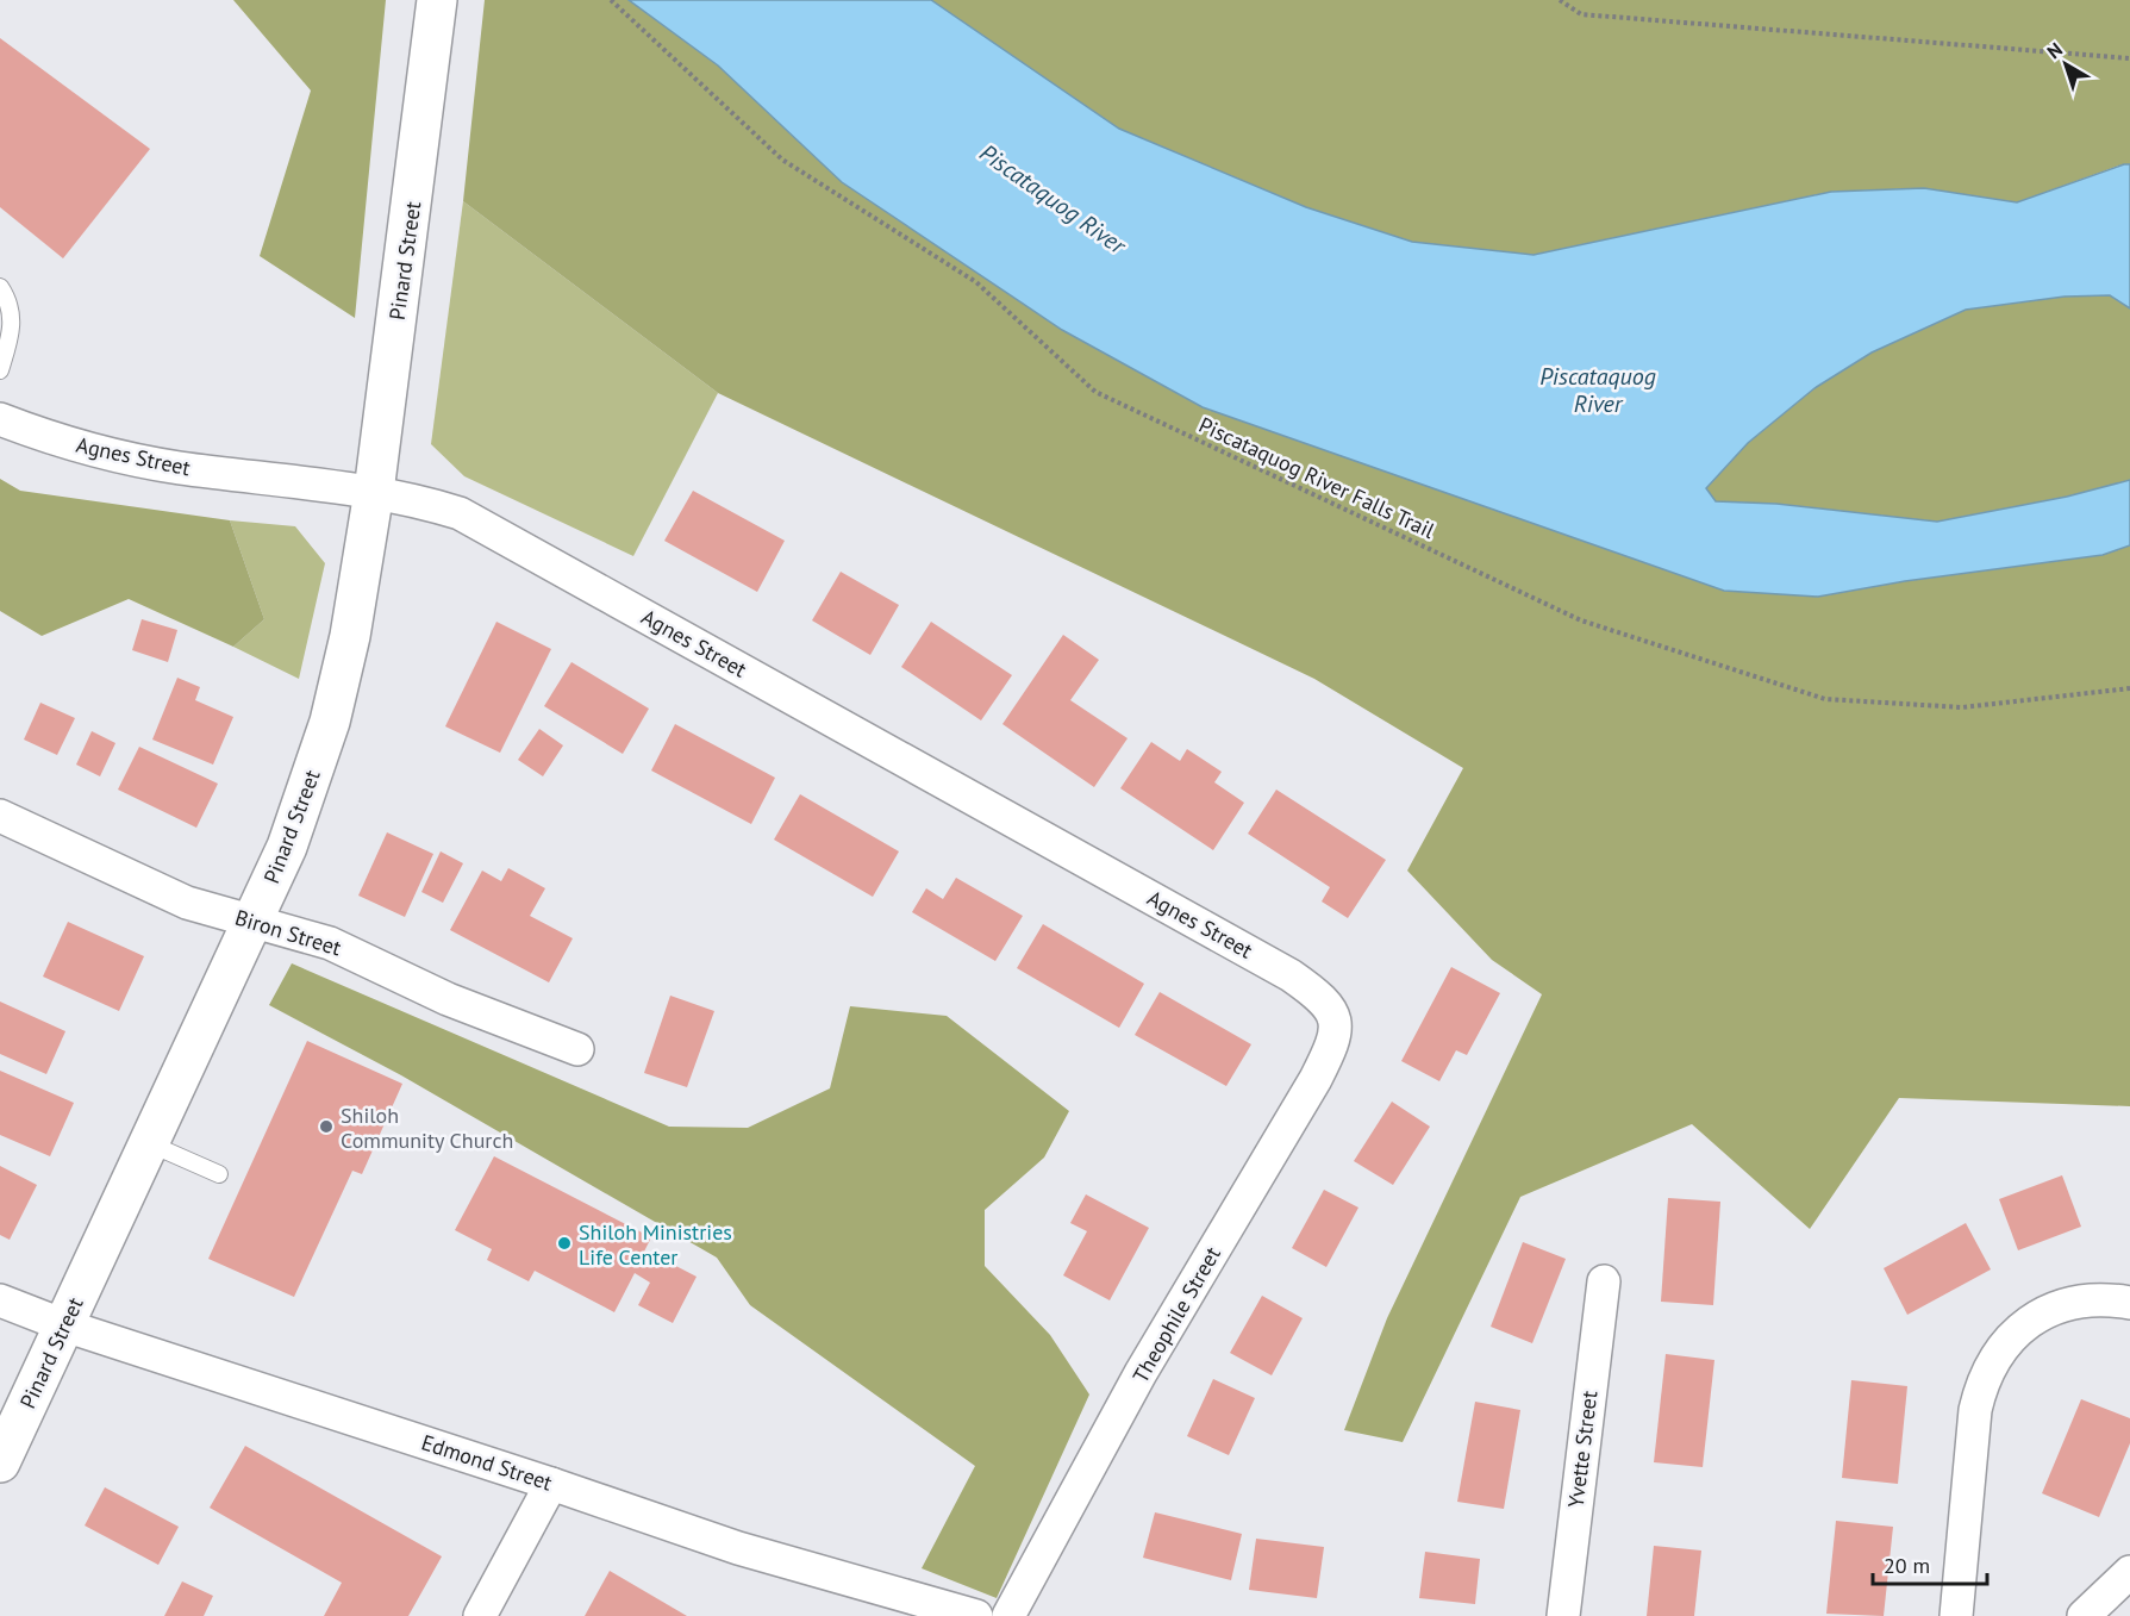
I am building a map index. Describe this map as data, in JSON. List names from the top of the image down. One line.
{"streets":{"street":["Pinard Street","Agnes Street","Biron Street","Theophile Street","Yvette Street","Edmond Street"],"path":["Piscataquog River Falls Trail"]},"crossings":[["Pinard Street","Agnes Street"],["Pinard Street","Biron Street"],["Pinard Street","Edmond Street"],["Agnes Street","Theophile Street"]],"water":["Piscataquog River"],"places":["Shiloh Community Church","Shiloh Ministries Life Center"],"scale_bar":"20 m","north":"top left"}
